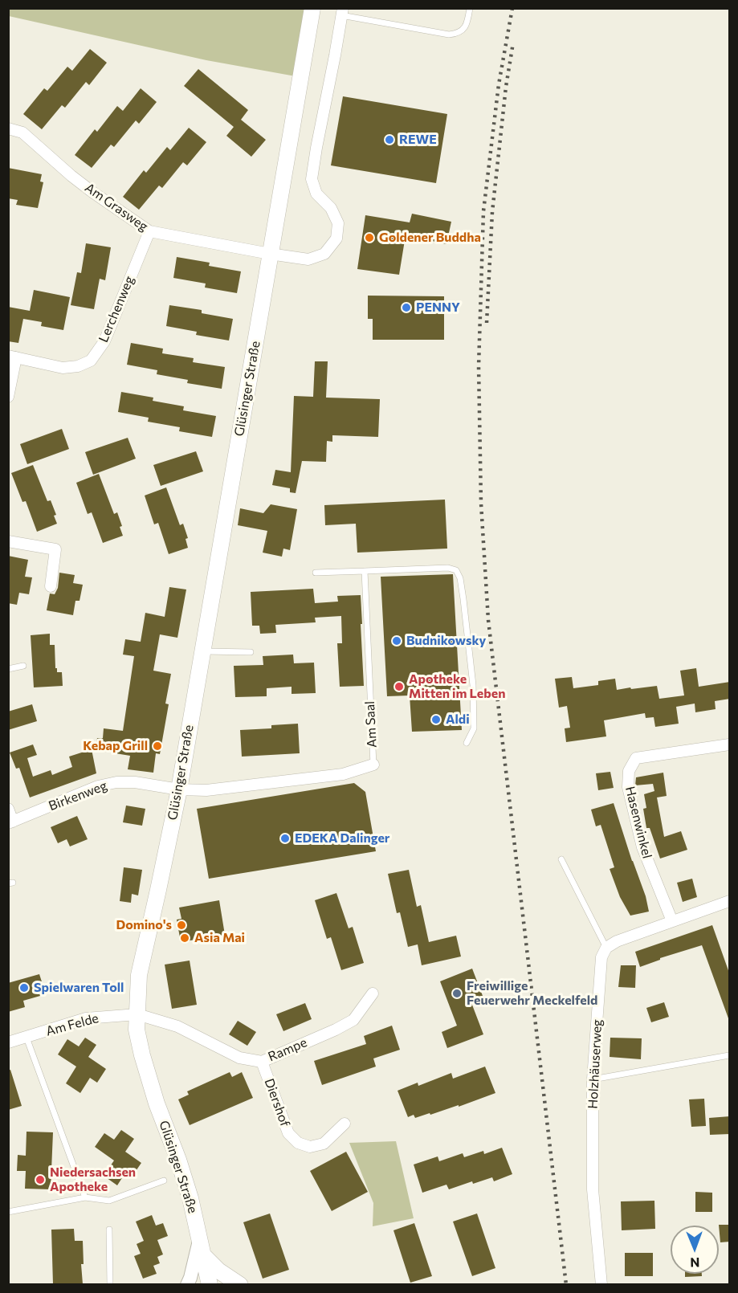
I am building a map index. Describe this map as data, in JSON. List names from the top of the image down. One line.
{"streets":{"main road":["Glüsinger Straße"],"street":["Am Grasweg","Lerchenweg","Am Saal","Birkenweg","Hasenwinkel","Am Felde","Rampe","Holzhäuserweg","Diershof"]},"crossings":[["Am Grasweg","Lerchenweg"],["Am Grasweg","Glüsinger Straße"],["Glüsinger Straße","Am Saal"],["Glüsinger Straße","Birkenweg"],["Glüsinger Straße","Am Felde"],["Glüsinger Straße","Rampe"],["Am Saal","Birkenweg"],["Am Felde","Rampe"],["Rampe","Diershof"]],"places":["REWE","Goldener Buddha","PENNY","Budnikowsky","Apotheke Mitten im Leben","Aldi","Kebap Grill","EDEKA Dalinger","Domino's","Asia Mai","Spielwaren Toll","Freiwillige Feuerwehr Meckelfeld","Niedersachsen Apotheke"],"north":"bottom"}
